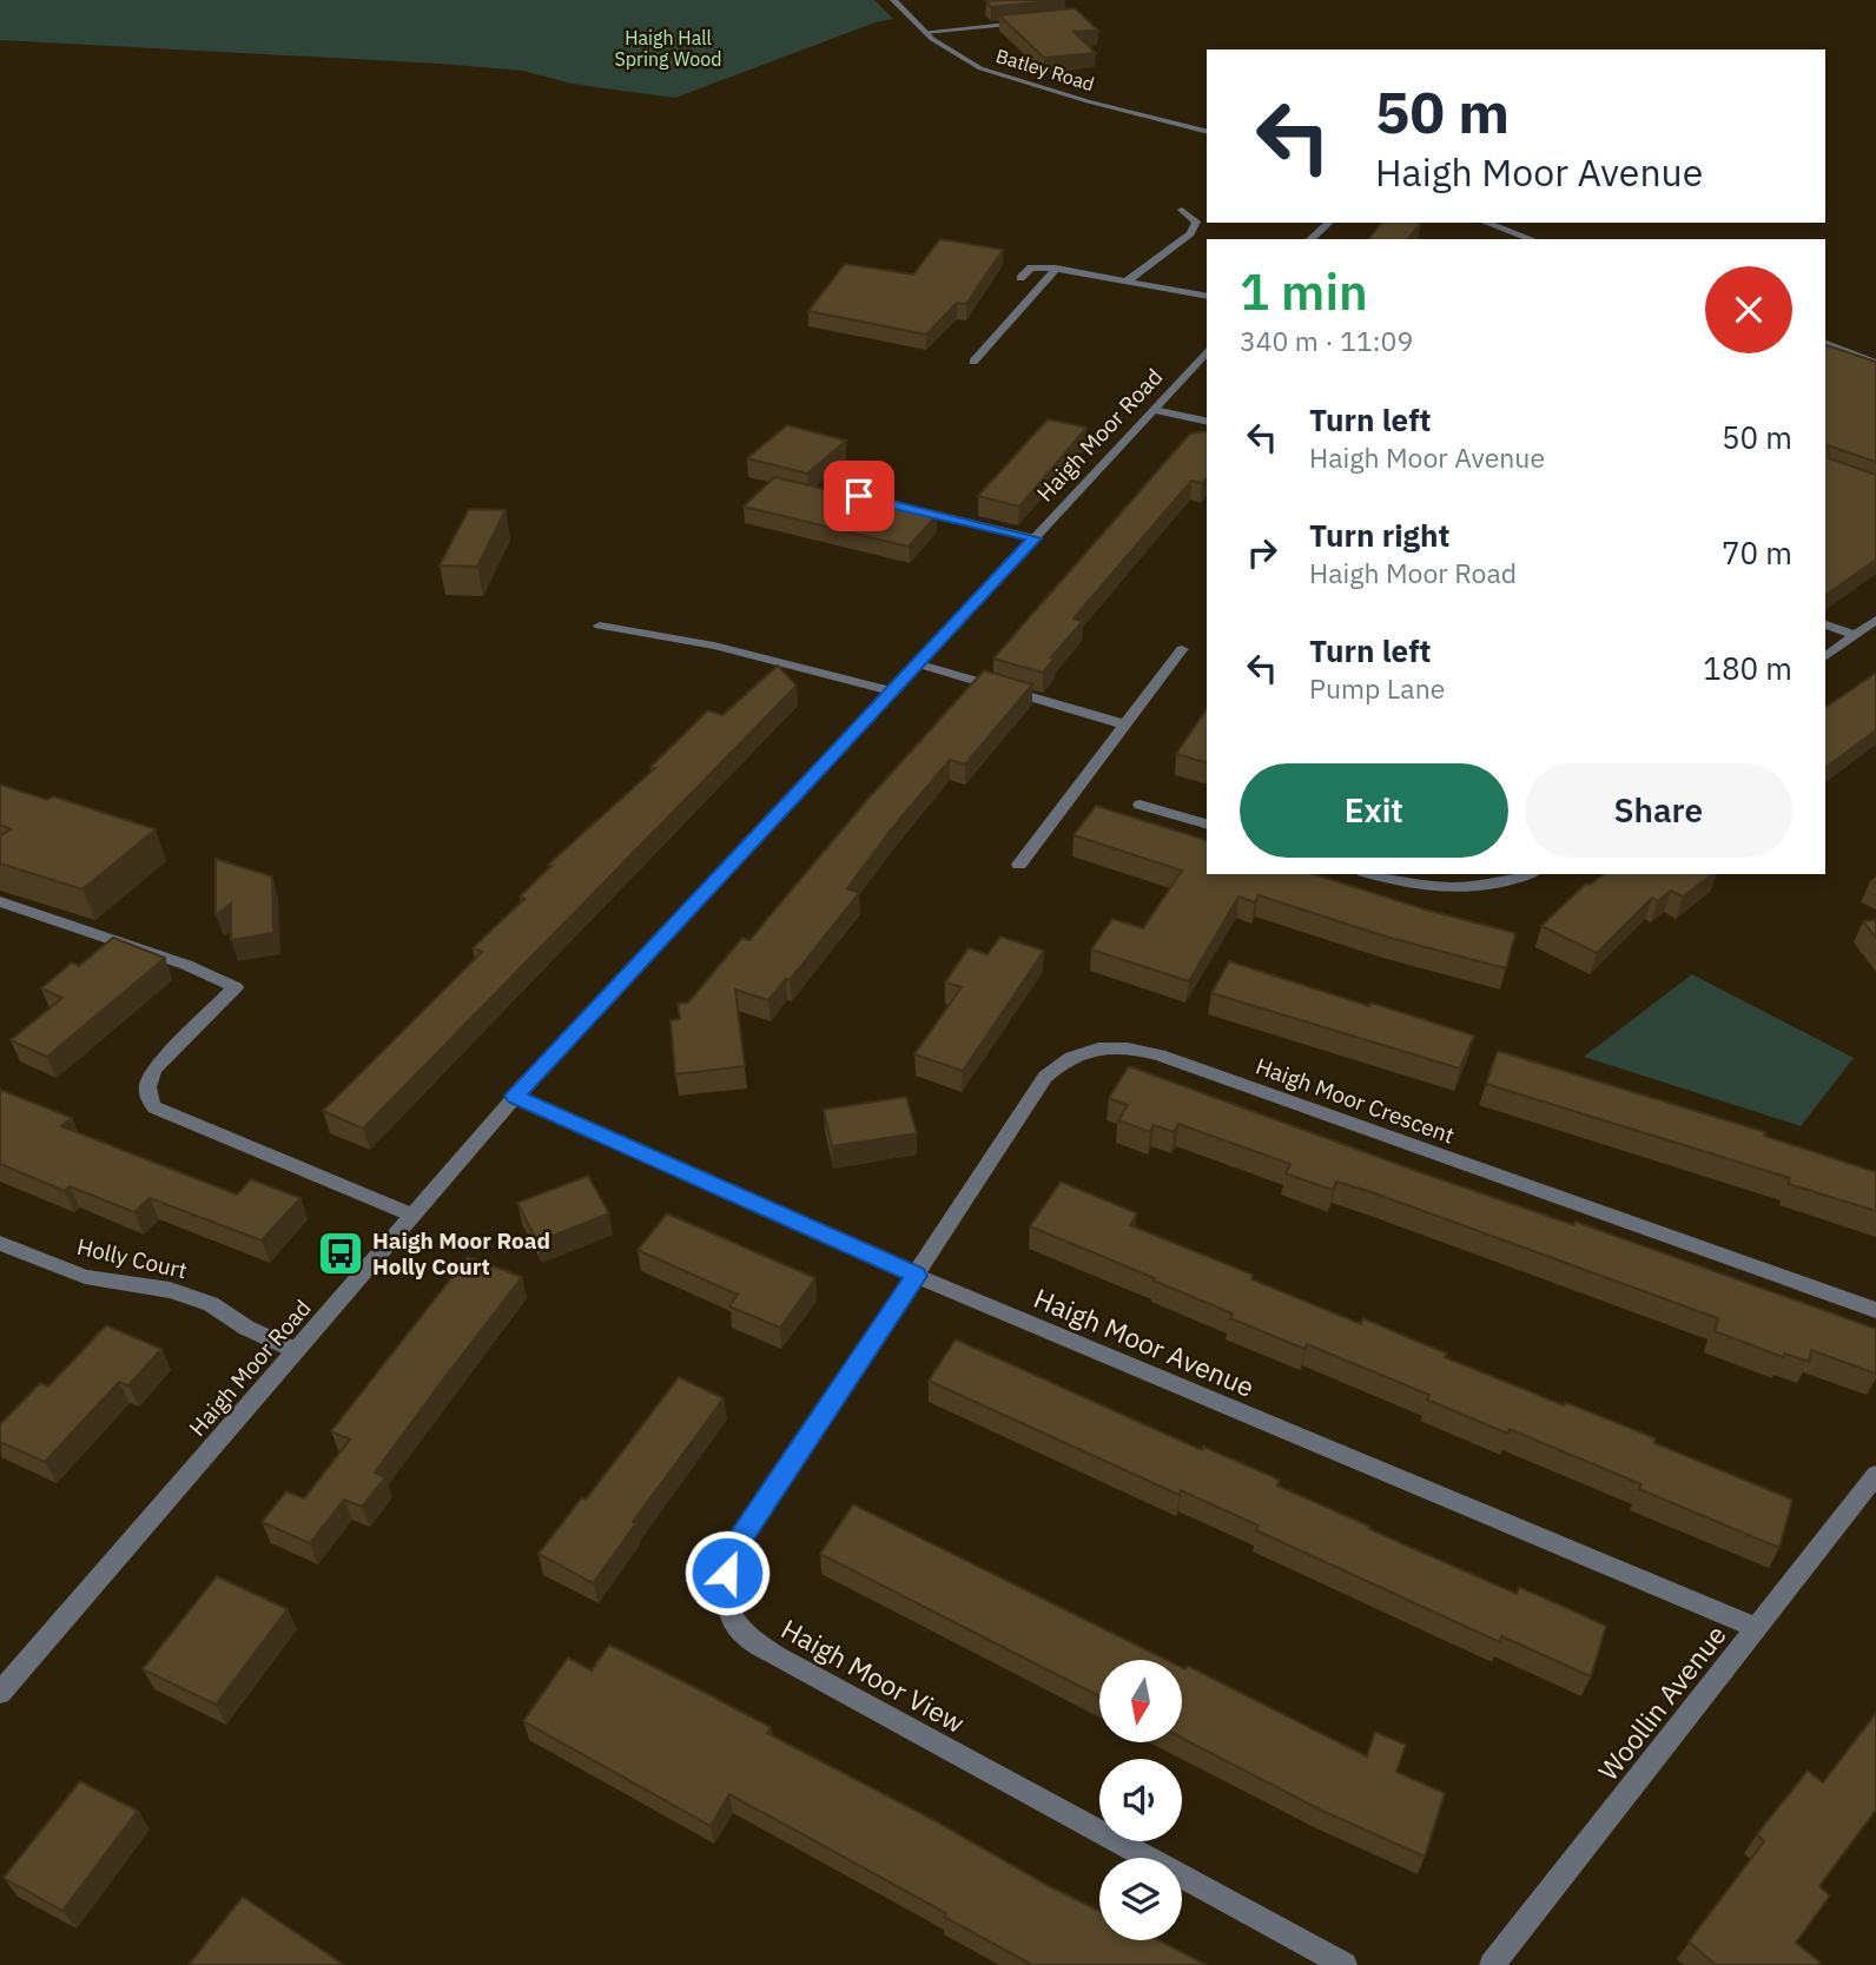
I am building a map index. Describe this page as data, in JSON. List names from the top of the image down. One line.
{"streets":{"street":["Batley Road","Haigh Moor Road","Haigh Moor Crescent","Holly Court","Haigh Moor Avenue","Haigh Moor View","Woollin Avenue"]},"crossings":[["Haigh Moor Road","Holly Court"],["Haigh Moor Road","Haigh Moor Avenue"],["Haigh Moor Crescent","Haigh Moor Avenue"],["Haigh Moor Crescent","Haigh Moor View"],["Haigh Moor Avenue","Haigh Moor View"],["Haigh Moor Avenue","Woollin Avenue"]],"parks":["Haigh Hall Spring Wood"],"places":{"bus stop":["Haigh Moor Road Holly Court"]},"north":"bottom","page":{"turn":["50 m","Haigh Moor Avenue"],"heading":["1 min","340 m · 11:09"],"list":[{"name":"Turn left","note":"Haigh Moor Avenue","value":"50 m"},{"name":"Turn right","note":"Haigh Moor Road","value":"70 m"},{"name":"Turn left","note":"Pump Lane","value":"180 m"}],"buttons":["Exit","Share"]}}
